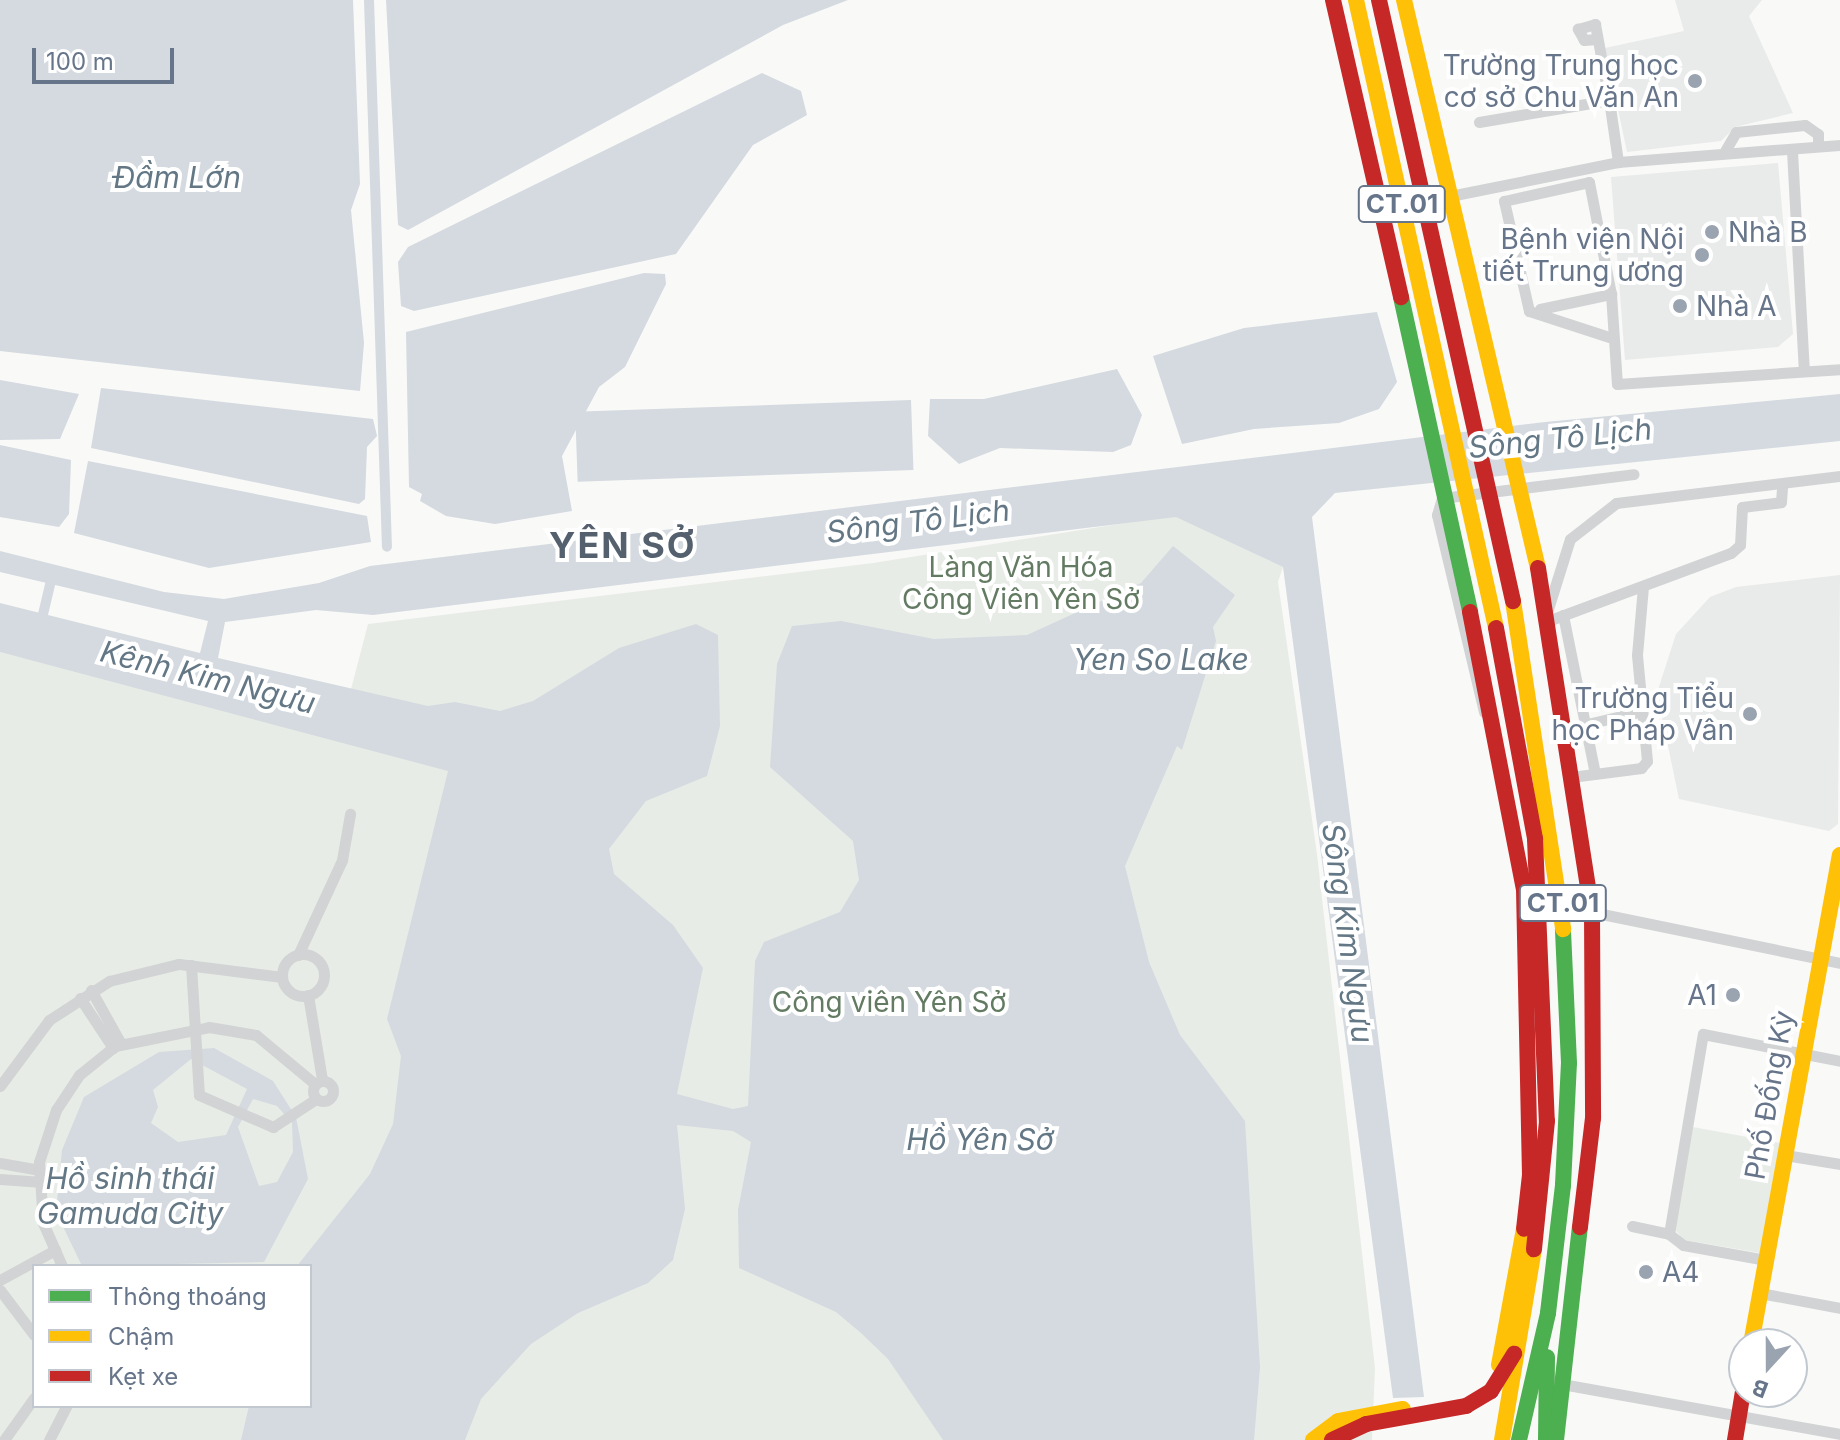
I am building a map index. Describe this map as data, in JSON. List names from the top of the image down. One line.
{"streets":{"main road":["CT.01","Phố Đống Kỳ"]},"districts":["YÊN SỞ"],"water":["Đầm Lớn","Sông Tô Lịch","Yen So Lake","Kênh Kim Ngưu","Sông Kim Ngưu","Hồ Yên Sở","Hồ sinh thái Gamuda City"],"parks":["Làng Văn Hóa Công Viên Yên Sở","Công viên Yên Sở"],"places":["Trường Trung học cơ sở Chu Văn An","Nhà B","Bệnh viện Nội tiết Trung ương","Nhà A","Trường Tiểu học Pháp Vân","A1","A4"],"legend":["Thông thoáng","Chậm","Kẹt xe"],"scale_bar":"100 m","north":"bottom"}
